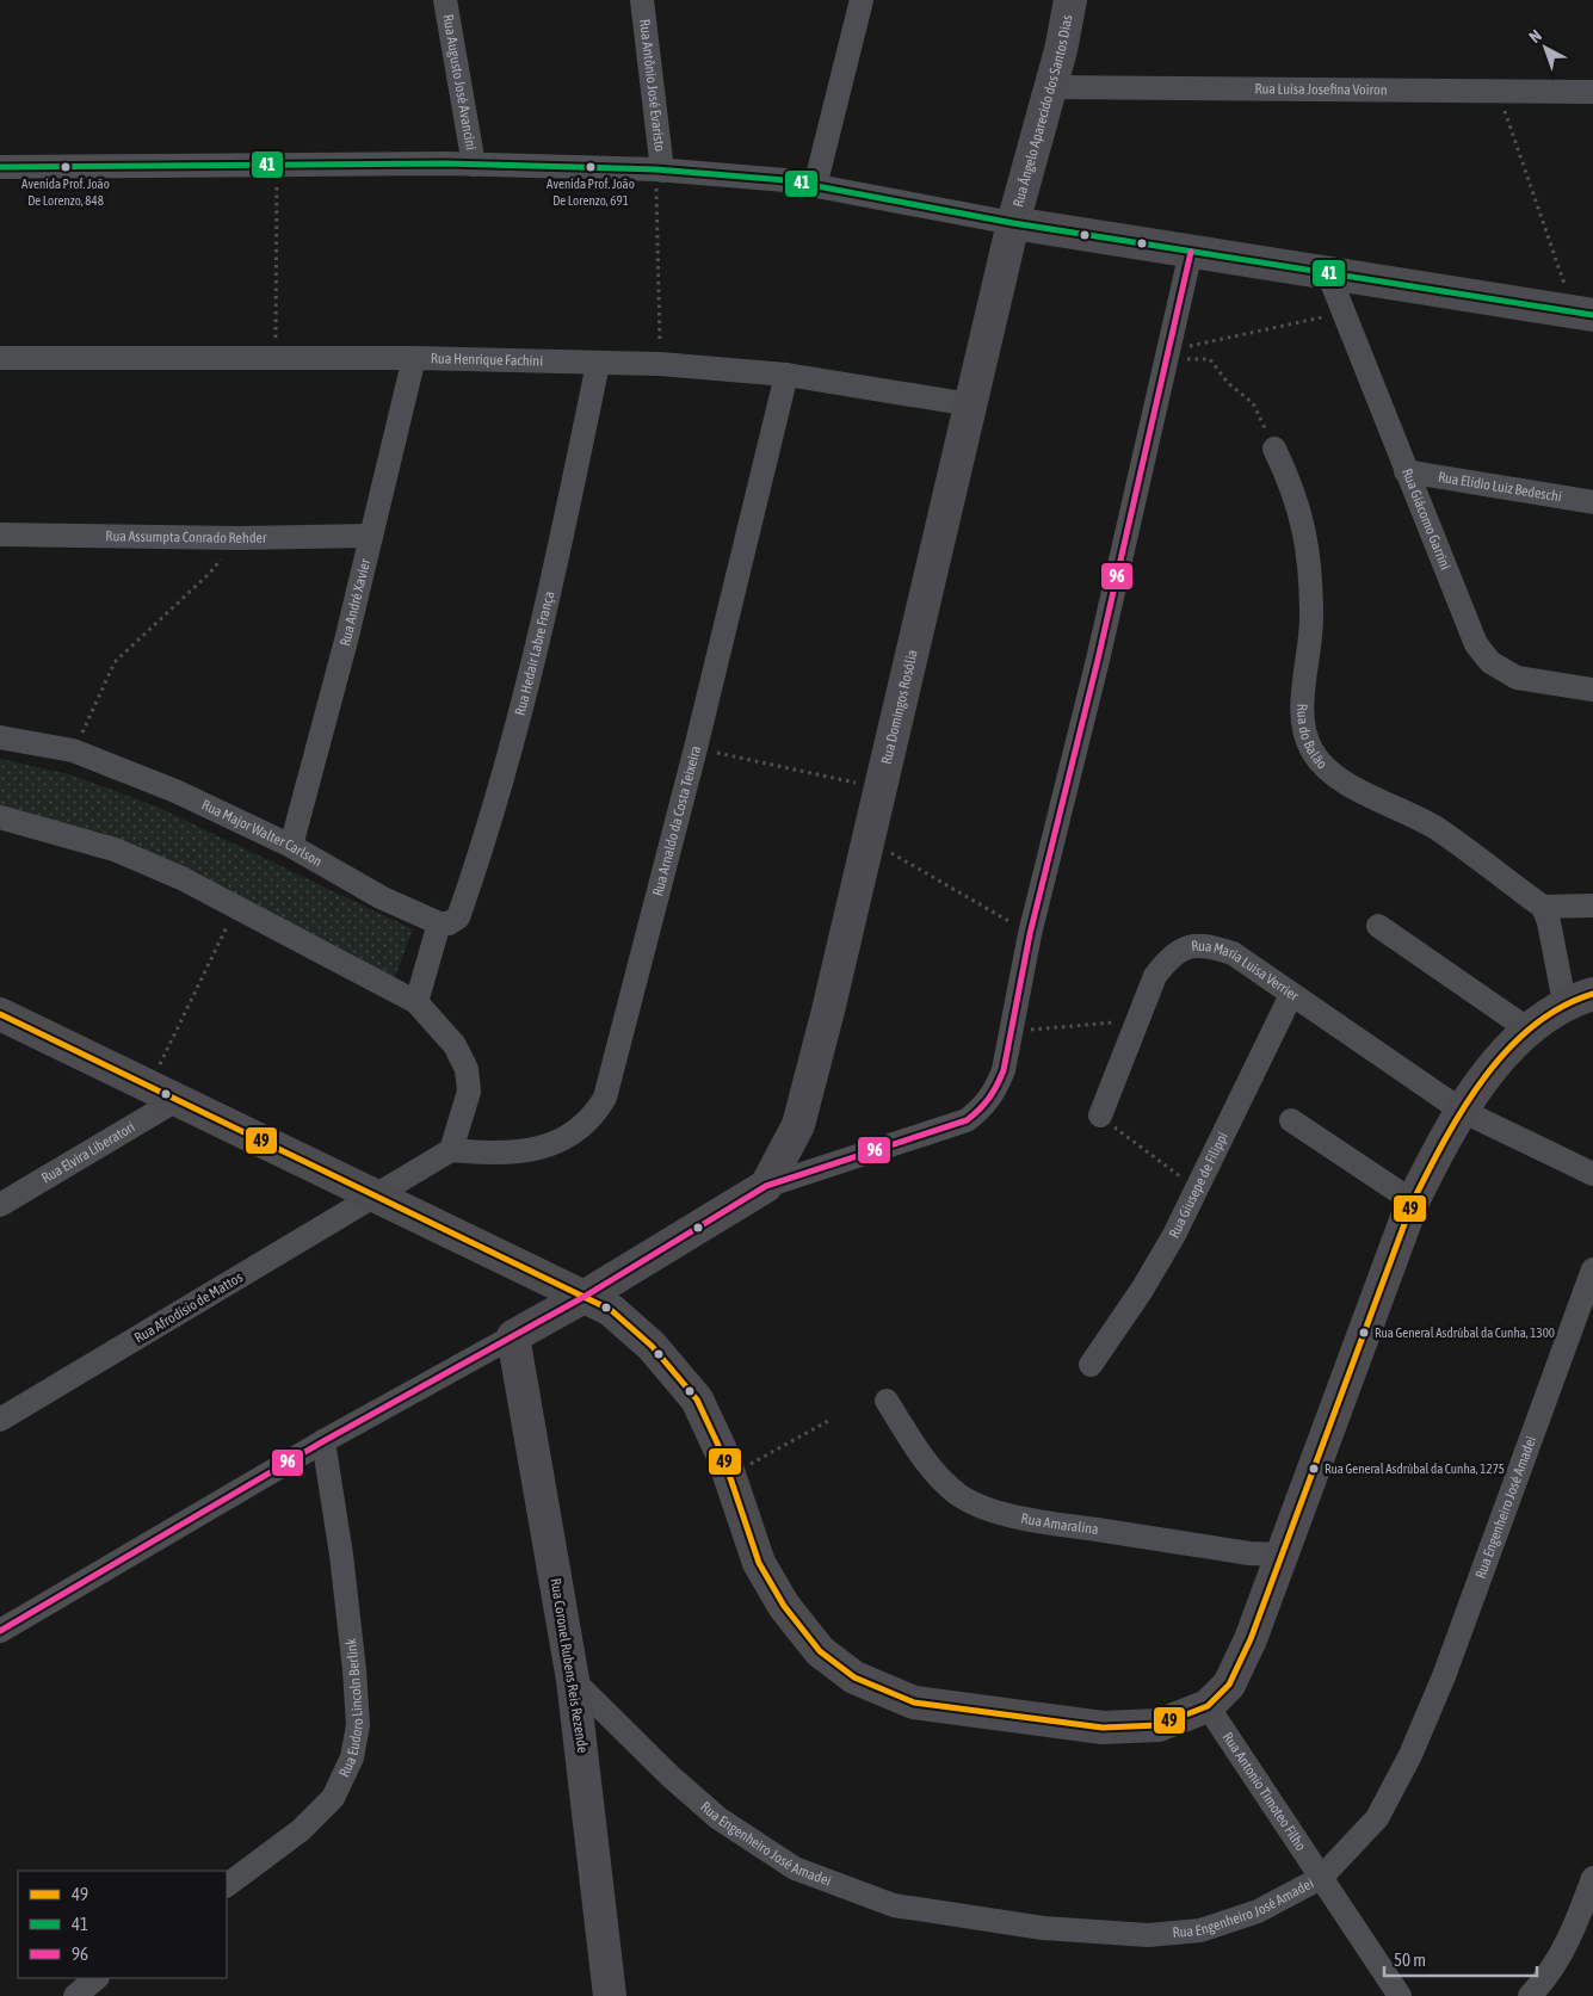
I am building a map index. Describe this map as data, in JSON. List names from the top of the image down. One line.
{"streets":{"street":["Rua Augusto José Avancini","Rua Antônio José Evaristo","Rua Luísa Josefina Voiron","Rua Ângelo Aparecido dos Santos Dias","Rua Henrique Fachini","Rua Elídio Luiz Bedeschi","Rua Giácomo Garrini","Rua Assumpta Conrado Rehder","Rua André Xavier","Rua Hedair Labre França","Rua Domingos Rosólia","Rua do Balão","Rua Arnaldo da Costa Teixeira","Rua Major Walter Carlson","Rua Maria Luisa Verrier","Rua Elvira Liberatori","Rua Giusepe de Filippi","Rua Afrodísio de Mattos","Rua Engenheiro José Amadei","Rua Amaralina","Rua Coronel Rubens Reis Rezende","Rua Eudoro Lincoln Berlink","Rua Antonio Timoteo Filho"]},"crossings":[["Rua Luísa Josefina Voiron","Rua Ângelo Aparecido dos Santos Dias"],["Rua Ângelo Aparecido dos Santos Dias","Rua Domingos Rosólia"],["Rua Henrique Fachini","Rua André Xavier"],["Rua Henrique Fachini","Rua Hedair Labre França"],["Rua Henrique Fachini","Rua Domingos Rosólia"],["Rua Henrique Fachini","Rua Arnaldo da Costa Teixeira"],["Rua Elídio Luiz Bedeschi","Rua Giácomo Garrini"],["Rua Assumpta Conrado Rehder","Rua André Xavier"],["Rua André Xavier","Rua Major Walter Carlson"],["Rua Hedair Labre França","Rua Major Walter Carlson"],["Rua Maria Luisa Verrier","Rua Giusepe de Filippi"],["Rua Engenheiro José Amadei","Rua Coronel Rubens Reis Rezende"],["Rua Engenheiro José Amadei","Rua Antonio Timoteo Filho"]],"places":["Avenida Prof. João De Lorenzo, 848","Avenida Prof. João De Lorenzo, 691","Rua General Asdrúbal da Cunha, 1300","Rua General Asdrúbal da Cunha, 1275"],"lines":["transit line 41","transit line 96","transit line 49"],"legend":["49","41","96"],"scale_bar":"50 m","north":"top left"}
